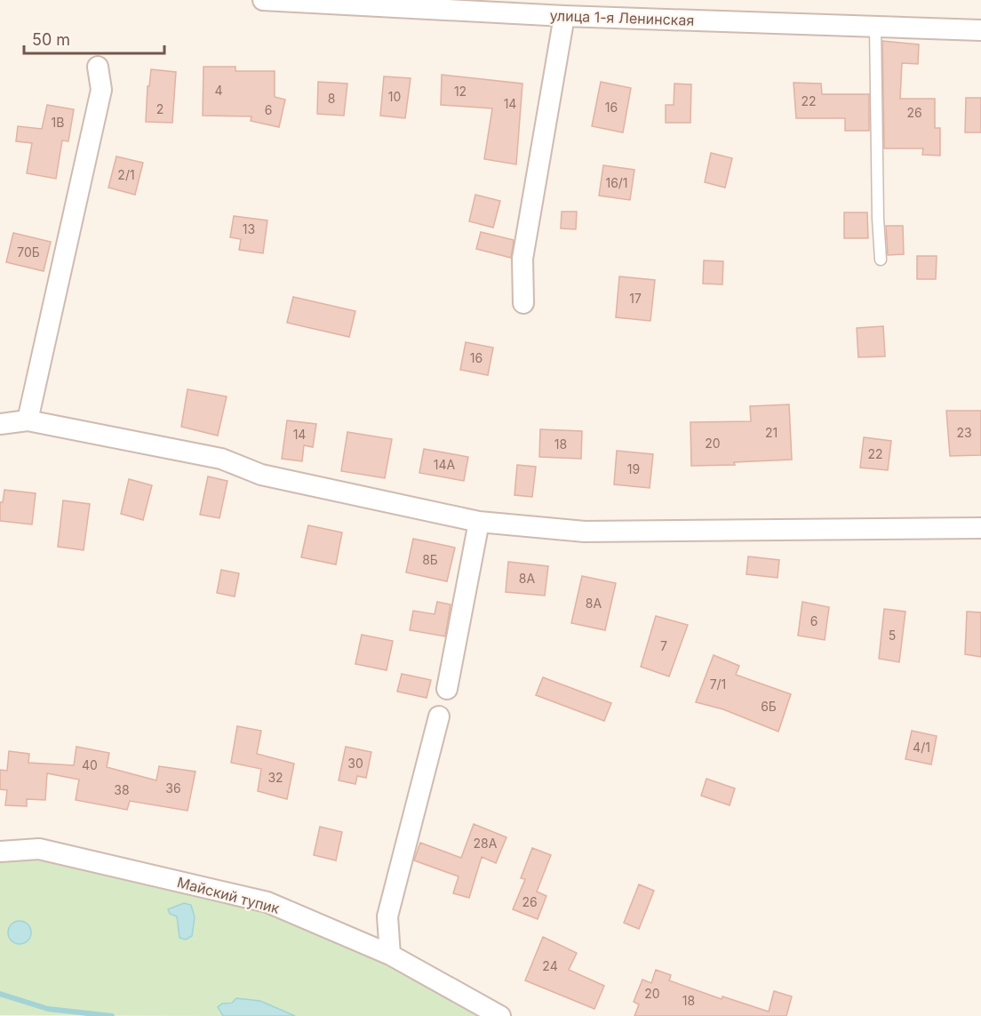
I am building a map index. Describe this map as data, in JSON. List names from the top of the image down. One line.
{"streets":{"street":["улица 1-я Ленинская","Майский тупик"]},"house_numbers":["4","12","10","8","22","14","16","2","6","26","1В","2/1","16/1","13","70Б","17","16","21","23","14","20","18","22","14А","19","8Б","8А","8А","6","5","7","7/1","6Б","4/1","30","40","32","36","38","28А","26","24","20","18"],"scale_bar":"50 m"}
